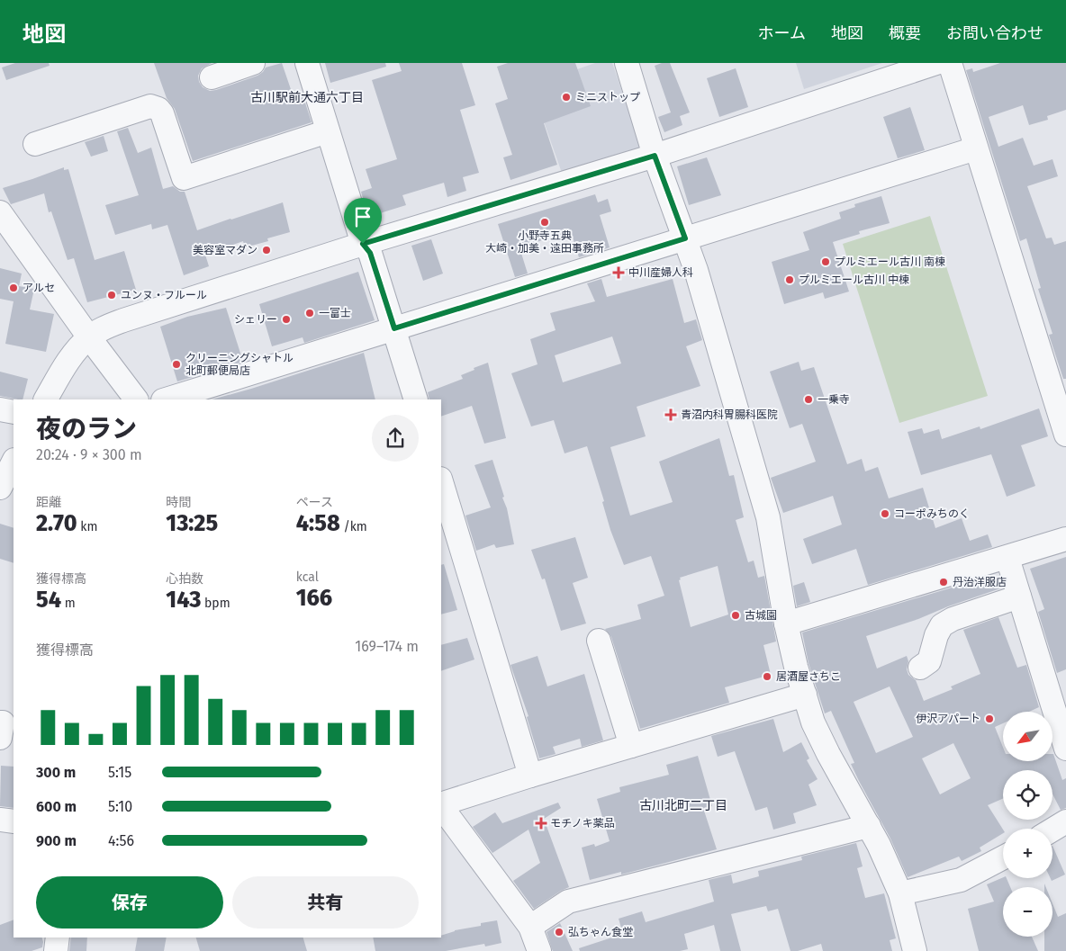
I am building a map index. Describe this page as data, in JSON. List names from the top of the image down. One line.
{"districts":["古川駅前大通六丁目","古川北町二丁目"],"places":{"other":["ミニストップ","小野寺五典 大崎・加美・遠田事務所","美容室マダン","プルミエール古川 南棟","プルミエール古川 中棟","アルセ","ユンヌ・フルール","一富士","シェリー","クリーニングシャトル 北町郵便局店","一乗寺","コーポみちのく","丹治洋服店","古城園","居酒屋さちこ","伊沢アパート","弘ちゃん食堂"],"health":["中川産婦人科","青沼内科胃腸科医院","モチノキ薬品"]},"north":"bottom left","page":{"header":"地図","nav":["ホーム","地図","概要","お問い合わせ"],"heading":["夜のラン","20:24 · 9 × 300 m"],"stats":[["距離","2.70 km"],["時間","13:25"],["ペース","4:58 /km"],["獲得標高","54 m"],["心拍数","143 bpm"],["kcal","166"]],"chart":["獲得標高","169–174 m"],"map_buttons":["+","−"],"list":[{"name":"300 m","note":"5:15"},{"name":"600 m","note":"5:10"},{"name":"900 m","note":"4:56"}],"buttons":["保存","共有"]}}
